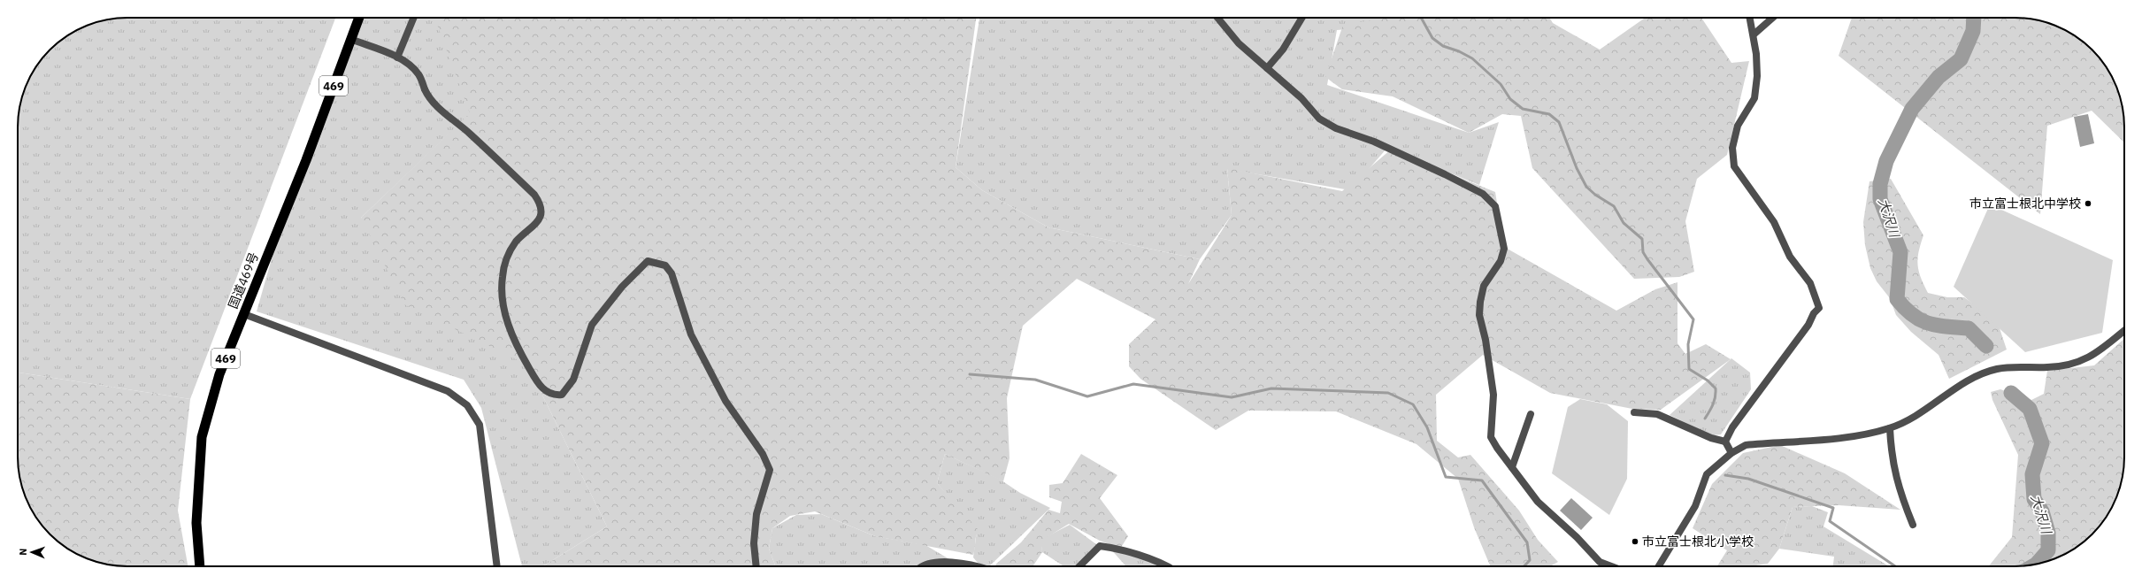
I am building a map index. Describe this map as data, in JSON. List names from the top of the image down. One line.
{"streets":{"highway":["469","国道469号"]},"water":["大沢川"],"places":["市立富士根北中学校","市立富士根北小学校"],"north":"left"}
